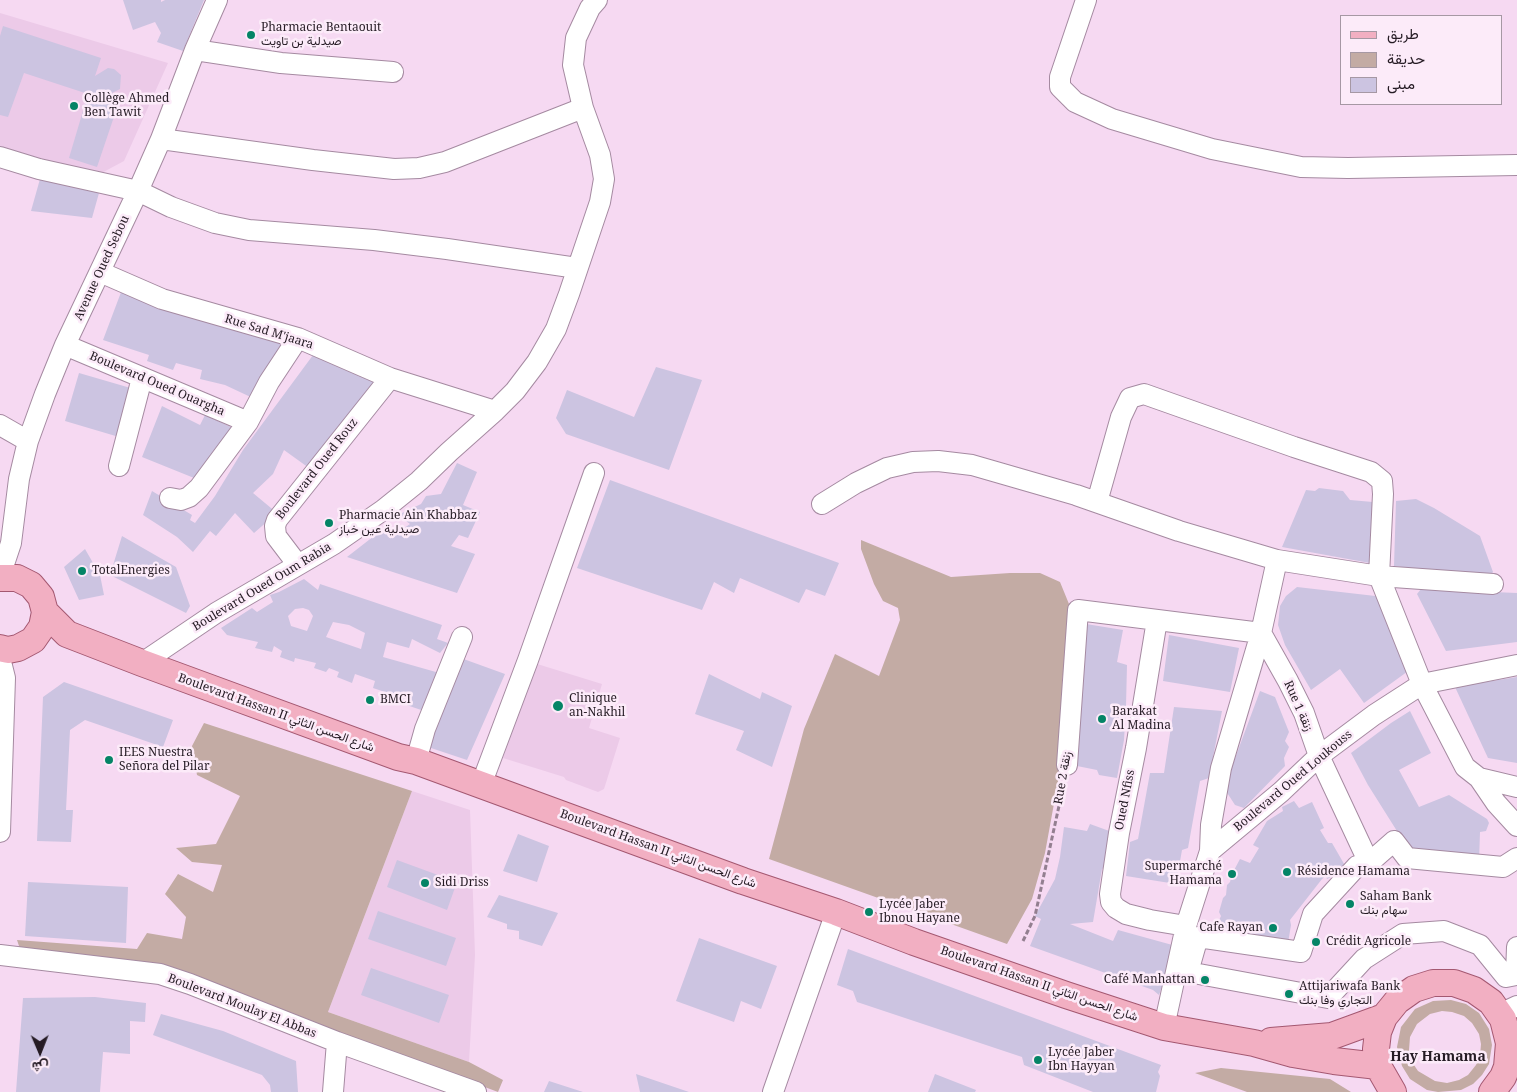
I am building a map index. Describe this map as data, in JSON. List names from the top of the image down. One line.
{"streets":{"main road":["Boulevard Hassan II شارع الحسن الثاني"],"street":["Avenue Oued Sebou","Rue Sad M'jaara","Boulevard Oued Ouargha","Boulevard Oued Rouz","Boulevard Oued Oum Rabia","Rue 1 زنقة","Rue 2 زنقة","Boulevard Oued Loukouss","Oued Nfiss","Boulevard Moulay El Abbas"]},"crossings":[["Avenue Oued Sebou","Rue Sad M'jaara"],["Avenue Oued Sebou","Boulevard Oued Ouargha"],["Rue Sad M'jaara","Boulevard Oued Rouz"],["Rue Sad M'jaara","Boulevard Oued Oum Rabia"],["Boulevard Oued Rouz","Boulevard Oued Oum Rabia"],["Boulevard Oued Oum Rabia","Boulevard Hassan II شارع الحسن الثاني"],["Rue 1 زنقة","Boulevard Oued Loukouss"],["Rue 2 زنقة","Oued Nfiss"]],"districts":["Hay Hamama"],"places":["Pharmacie Bentaouit صيدلية بن تاويت","Collège Ahmed Ben Tawit","Pharmacie Ain Khabbaz صيدلية عين خباز","TotalEnergies","BMCI","Clinique an-Nakhil","Barakat Al Madina","IEES Nuestra Señora del Pilar","Résidence Hamama","Supermarché Hamama","Sidi Driss","Saham Bank سهام بنك","Lycée Jaber Ibnou Hayane","Cafe Rayan","Crédit Agricole","Café Manhattan","Attijariwafa Bank التجاري وفا بنك","Lycée Jaber Ibn Hayyan"],"legend":["طريق","حديقة","مبنى"],"north":"bottom"}
